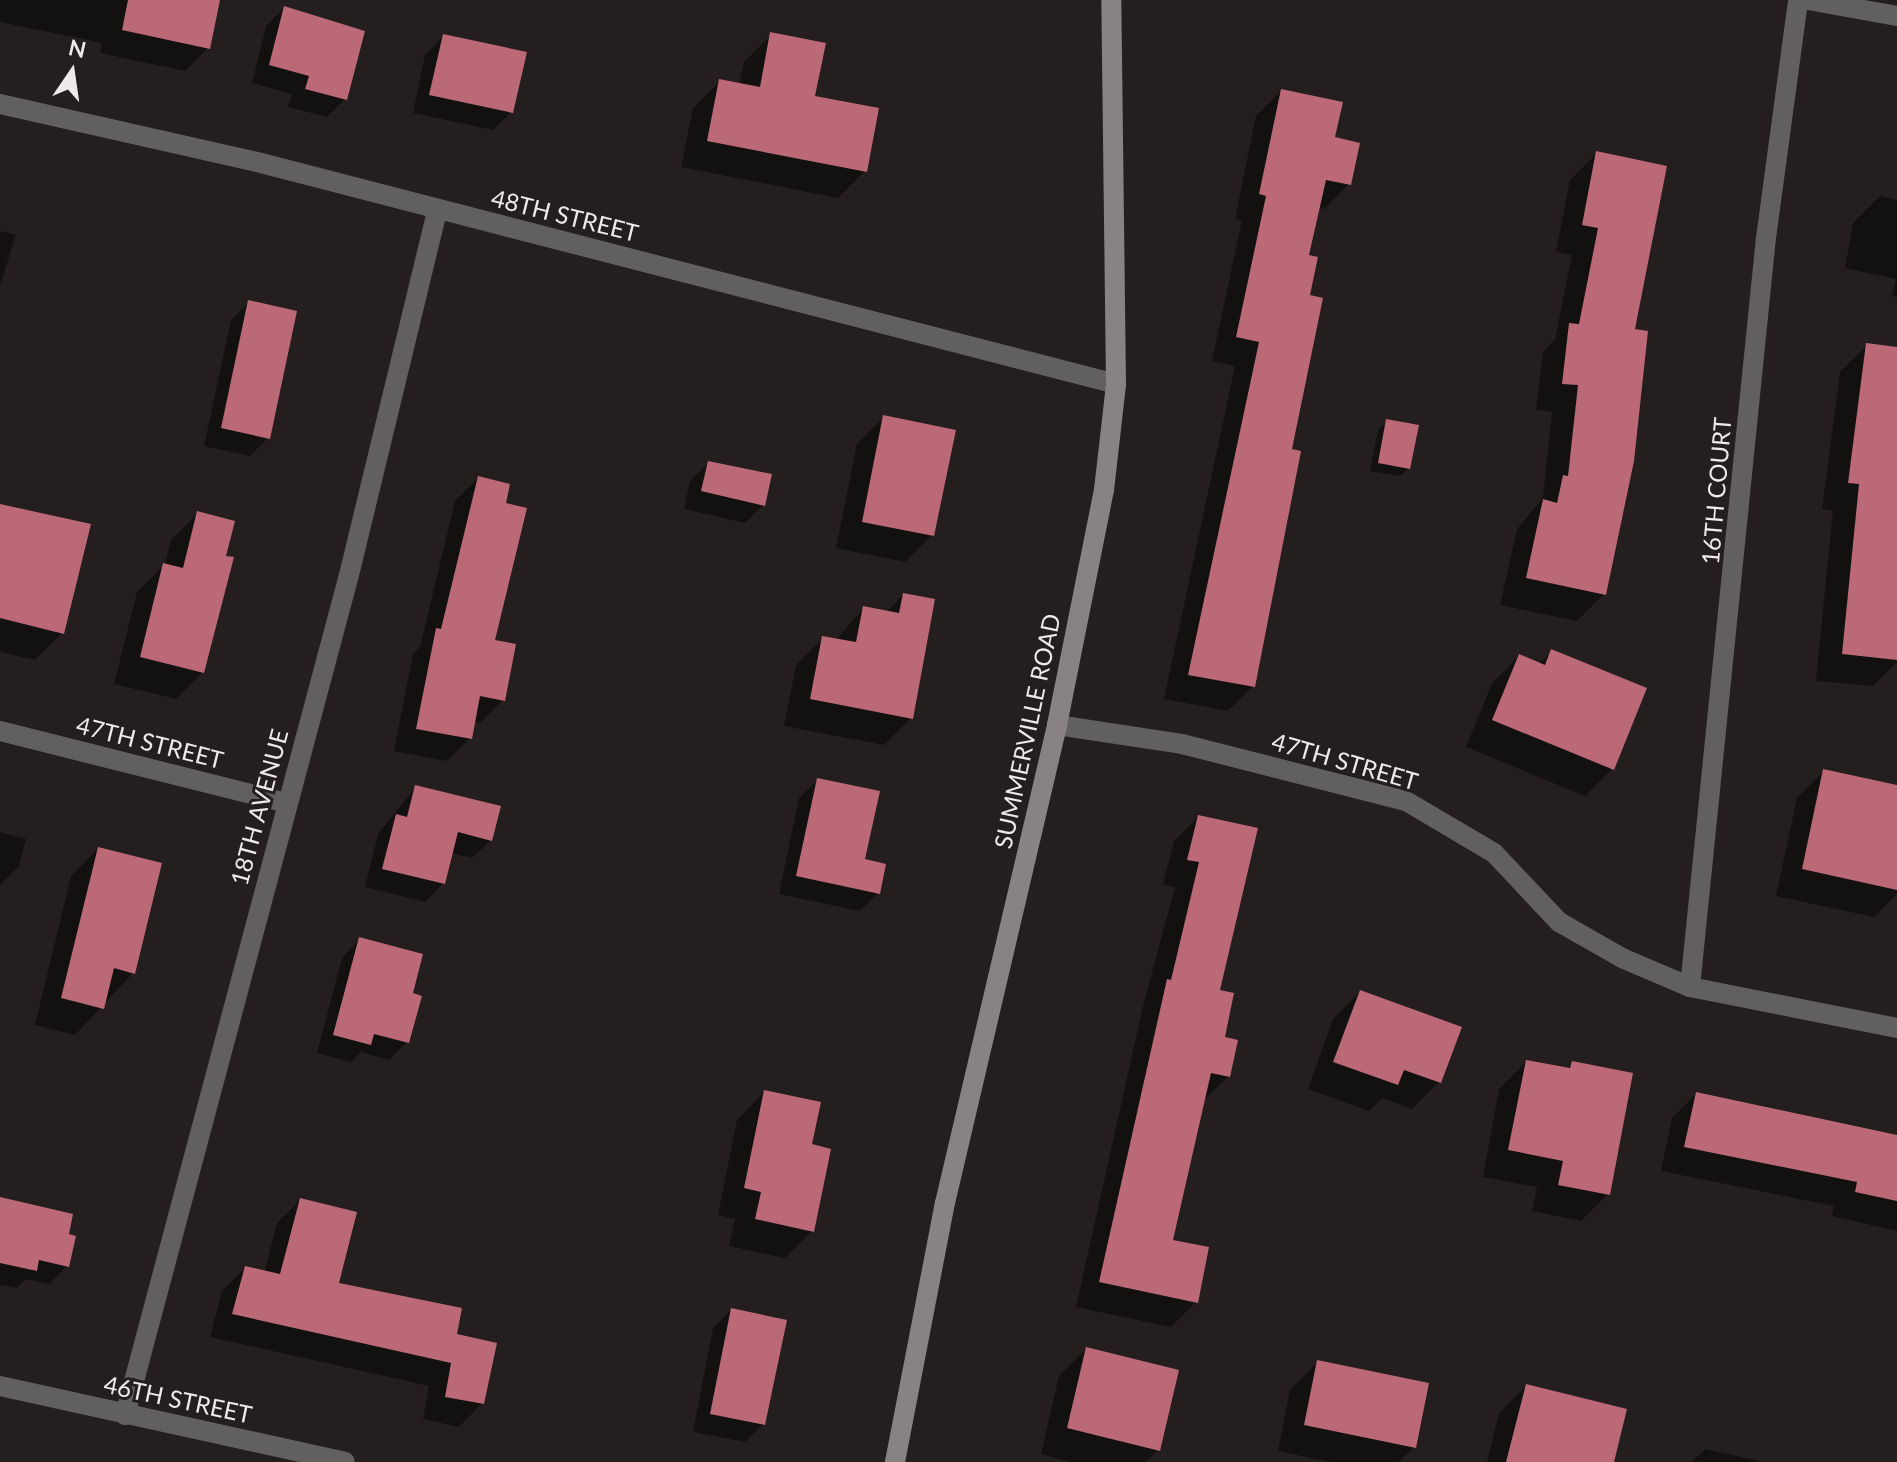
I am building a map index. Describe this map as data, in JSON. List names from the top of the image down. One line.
{"streets":{"main road":["SUMMERVILLE ROAD"],"street":["48TH STREET","16TH COURT","47TH STREET","18TH AVENUE","46TH STREET"]},"crossings":[["48TH STREET","SUMMERVILLE ROAD"],["48TH STREET","18TH AVENUE"],["16TH COURT","47TH STREET"],["SUMMERVILLE ROAD","47TH STREET"],["47TH STREET","18TH AVENUE"],["18TH AVENUE","46TH STREET"]],"north":"top"}
